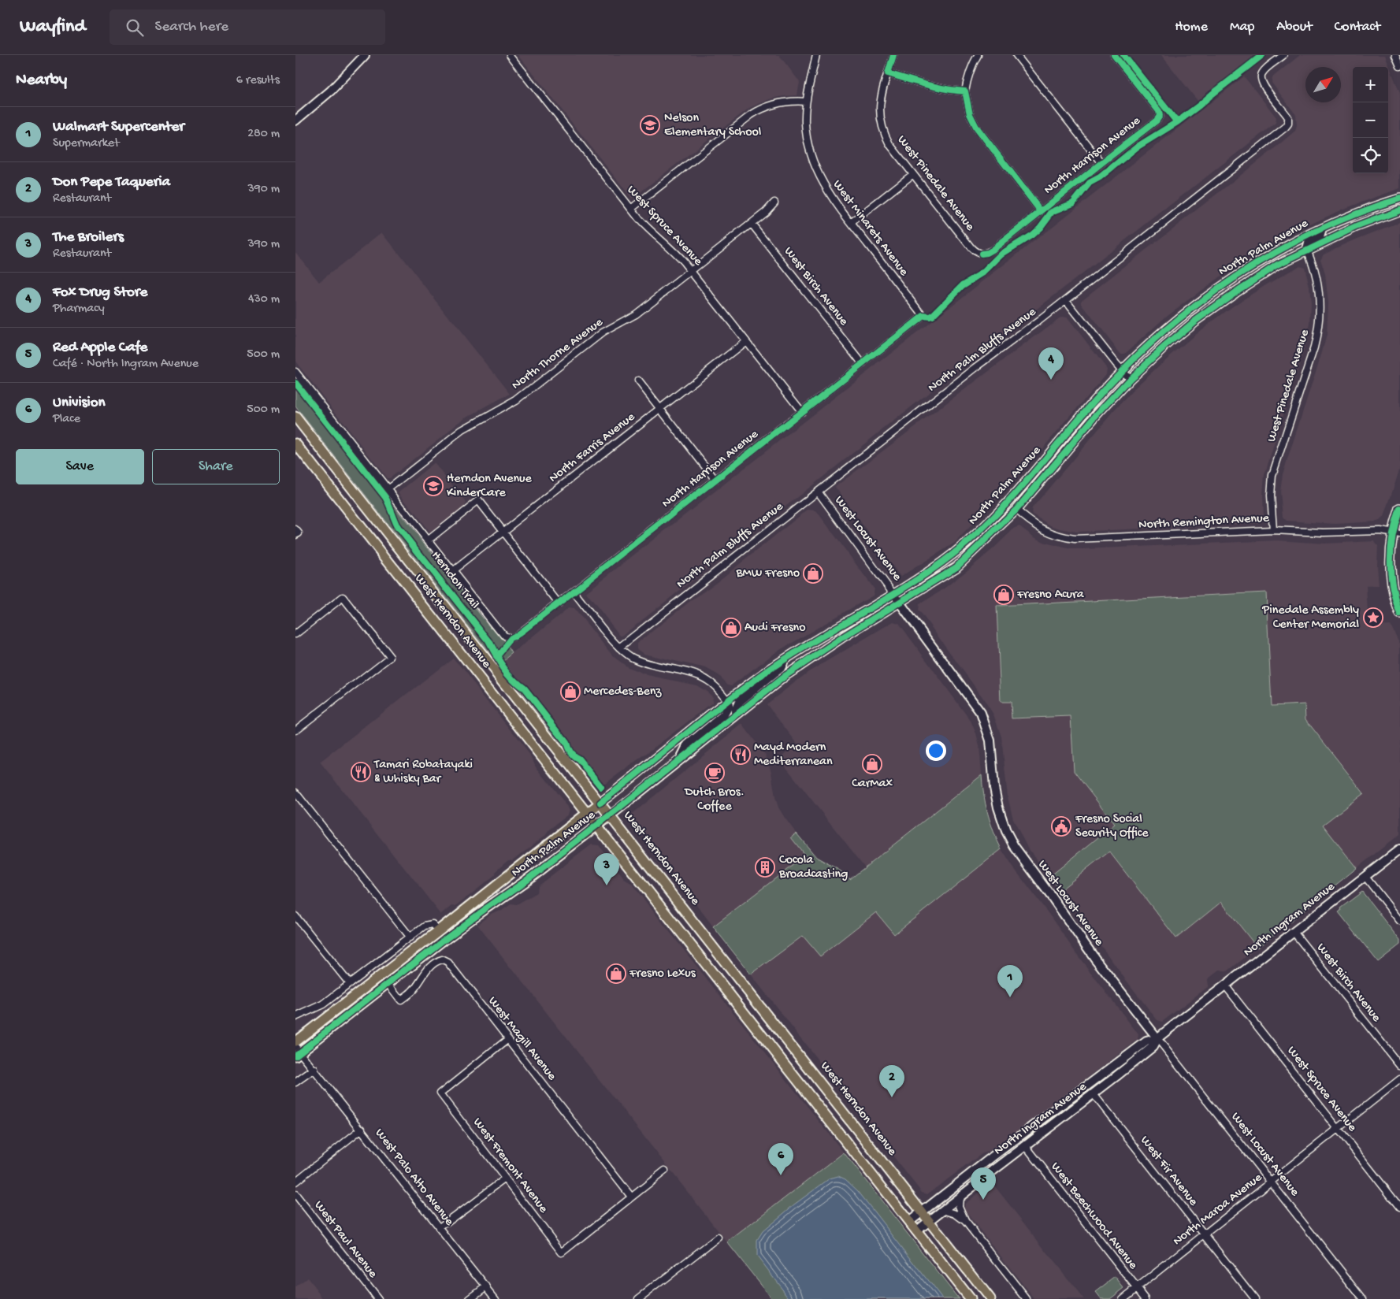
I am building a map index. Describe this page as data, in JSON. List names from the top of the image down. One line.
{"streets":{"main road":["North Palm Avenue","West Locust Avenue","West Herndon Avenue","North Ingram Avenue"],"street":["North Harrison Avenue","West Pinedale Avenue","West Spruce Avenue","West Minarets Avenue","West Birch Avenue","North Palm Bluffs Avenue","North Thorne Avenue","North Farris Avenue","North Remington Avenue","West Magill Avenue","West Fremont Avenue","West Fir Avenue","West Palo Alto Avenue","North Maroa Avenue","West Beechwood Avenue","West Paul Avenue"],"cycle path":["Herndon Trail"]},"crossings":[["North Harrison Avenue","West Pinedale Avenue"],["North Harrison Avenue","West Spruce Avenue"],["North Harrison Avenue","West Minarets Avenue"],["North Harrison Avenue","West Birch Avenue"],["North Harrison Avenue","North Farris Avenue"],["West Pinedale Avenue","North Palm Avenue"],["West Pinedale Avenue","North Remington Avenue"],["West Spruce Avenue","North Thorne Avenue"],["West Spruce Avenue","North Farris Avenue"],["West Spruce Avenue","North Ingram Avenue"],["West Spruce Avenue","North Maroa Avenue"],["North Palm Avenue","North Remington Avenue"],["North Palm Avenue","West Locust Avenue"],["North Palm Avenue","West Herndon Avenue"],["North Palm Avenue","West Magill Avenue"],["North Palm Avenue","West Palo Alto Avenue"],["West Birch Avenue","North Thorne Avenue"],["West Birch Avenue","North Ingram Avenue"],["North Palm Bluffs Avenue","West Locust Avenue"],["West Locust Avenue","North Ingram Avenue"],["West Locust Avenue","North Maroa Avenue"],["West Herndon Avenue","North Ingram Avenue"],["North Ingram Avenue","West Fir Avenue"],["North Ingram Avenue","West Beechwood Avenue"],["West Magill Avenue","West Fremont Avenue"],["West Fir Avenue","North Maroa Avenue"],["North Maroa Avenue","West Beechwood Avenue"]],"places":{"school or university":["Nelson Elementary School","Herndon Avenue KinderCare"],"shop":["BMW Fresno","Fresno Acura","Audi Fresno","Mercedes-Benz","CarMax","Fresno Lexus"],"place":["Pinedale Assembly Center Memorial"],"restaurant":["Mayd Modern Mediterranean","Tamari Robatayaki & Whisky Bar"],"cafe":["Dutch Bros. Coffee"],"public building":["Fresno Social Security Office"],"building":["Cocola Broadcasting"]},"north":"top right","page":{"header":"Wayfind","search":"Search here","nav":["Home","Map","About","Contact"],"heading":["Nearby","6 results"],"map_buttons":["+","−"],"list":[{"mark":"1","name":"Walmart Supercenter","note":"Supermarket","value":"280 m"},{"mark":"2","name":"Don Pepe Taqueria","note":"Restaurant","value":"390 m"},{"mark":"3","name":"The Broilers","note":"Restaurant","value":"390 m"},{"mark":"4","name":"Fox Drug Store","note":"Pharmacy","value":"430 m"},{"mark":"5","name":"Red Apple Cafe","note":"Café · North Ingram Avenue","value":"500 m"},{"mark":"6","name":"Univision","note":"Place","value":"500 m"}],"pins":["4","3","1","2","6","5"],"buttons":["Save","Share"]}}
